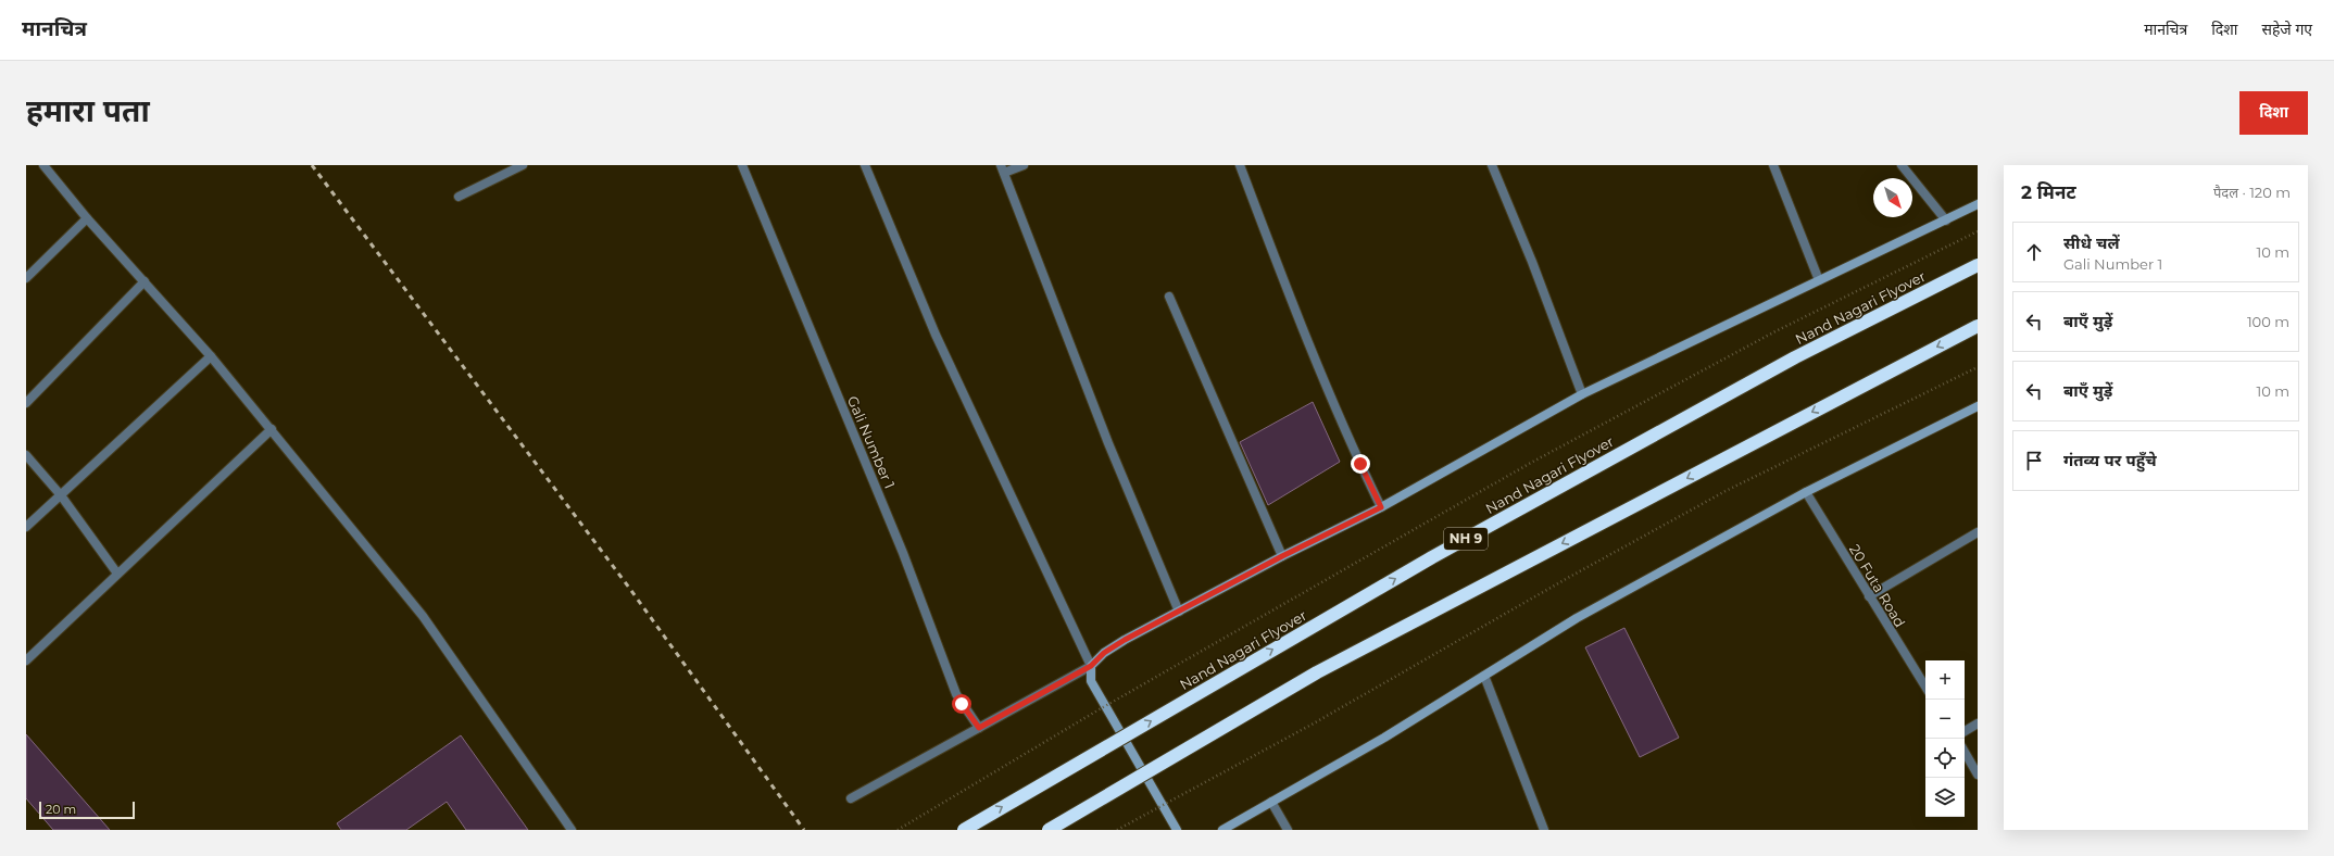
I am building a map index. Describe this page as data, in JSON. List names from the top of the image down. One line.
{"streets":{"highway":["Nand Nagari Flyover","NH 9"],"street":["Gali Number 1","20 Futa Road"]},"scale_bar":"20 m","north":"bottom right","page":{"header":"मानचित्र","nav":["मानचित्र","दिशा","सहेजे गए"],"buttons":"दिशा","title":"हमारा पता","heading":["2 मिनट","पैदल · 120 m"],"list":[["सीधे चलें","Gali Number 1","10 m"],["बाएँ मुड़ें","100 m"],["बाएँ मुड़ें","10 m"],"गंतव्य पर पहुँचे"],"map_buttons":["+","−"],"scale":"20 m"}}
